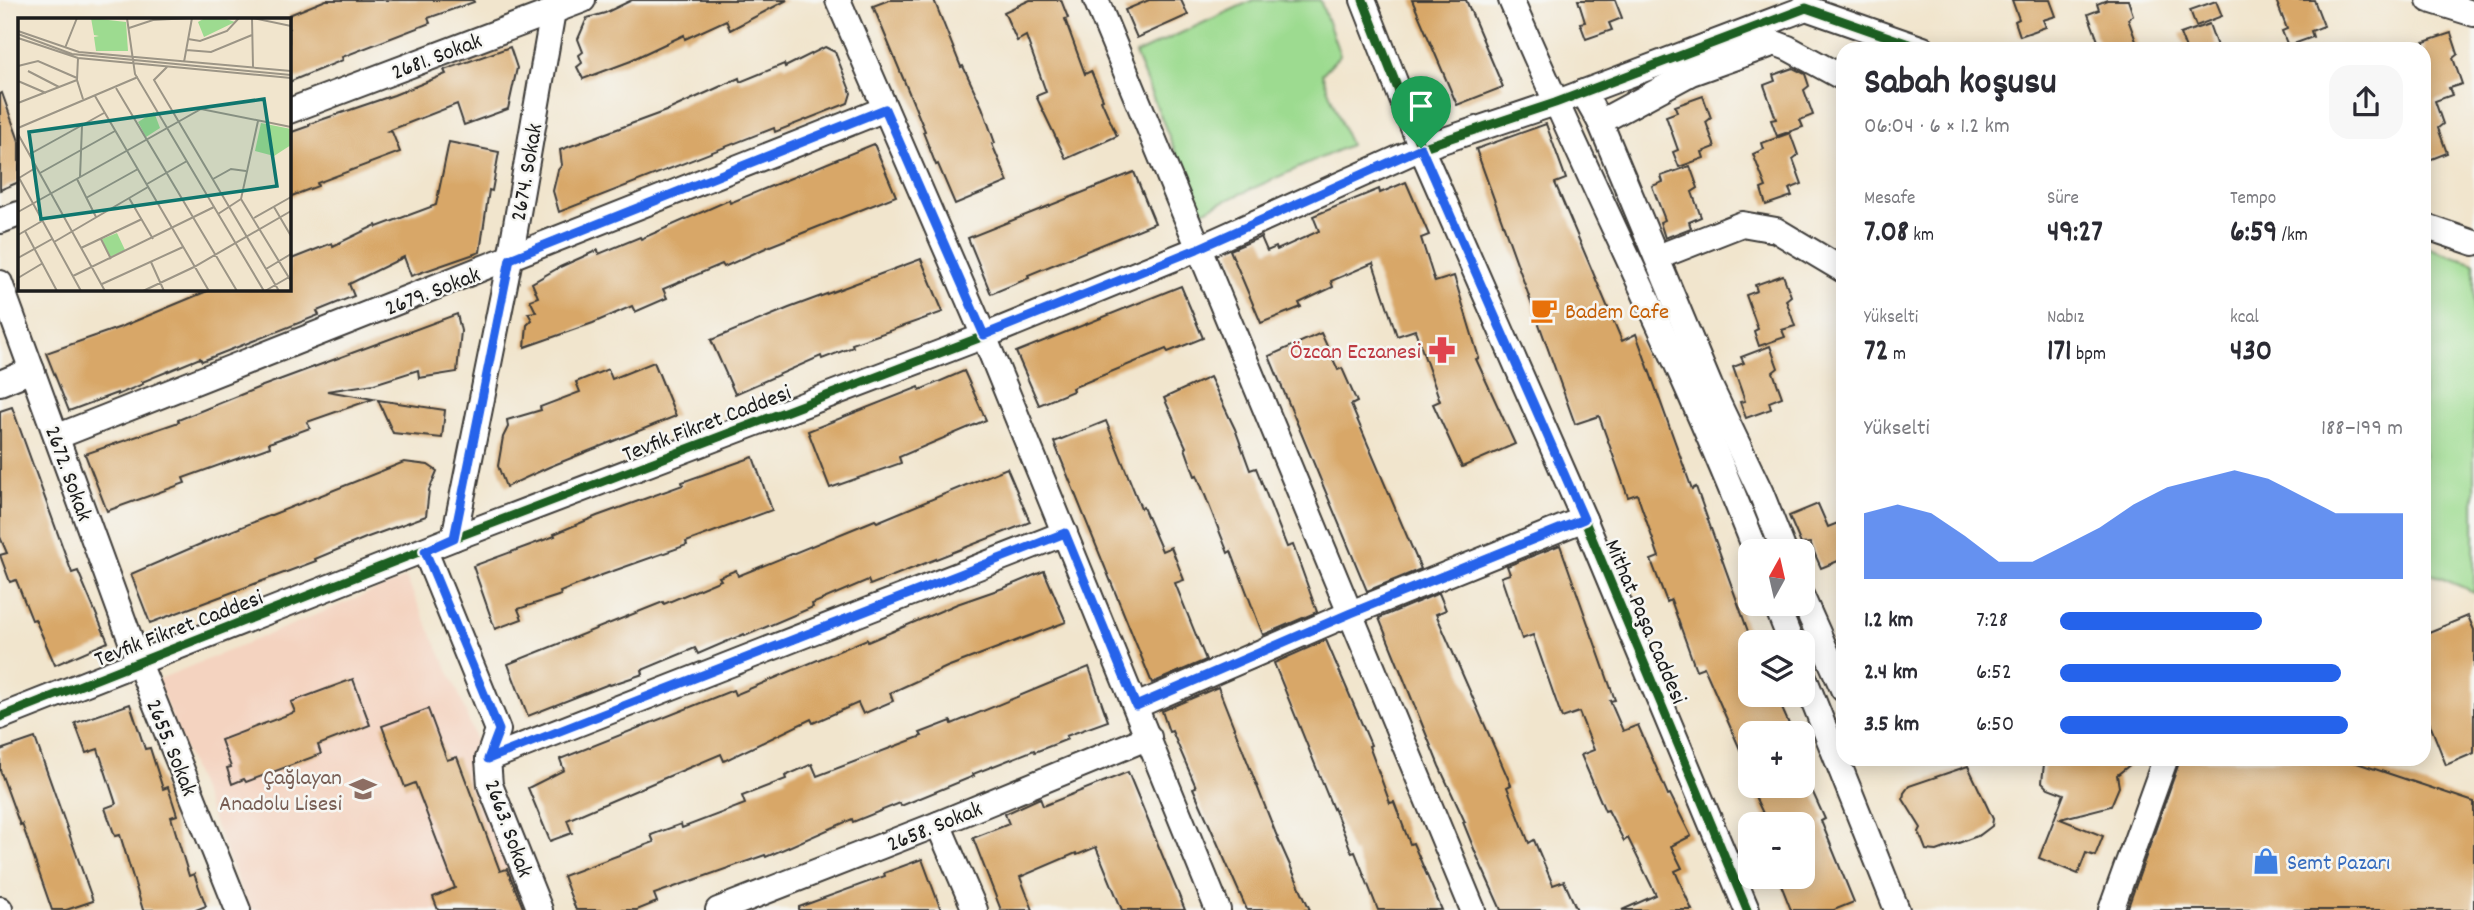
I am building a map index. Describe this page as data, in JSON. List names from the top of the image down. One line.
{"streets":{"street":["2681. Sokak","2674. Sokak","2679. Sokak","Tevfik Fikret Caddesi","2672. Sokak","Mithat Paşa Caddesi","2655. Sokak","2658. Sokak","2663. Sokak"]},"crossings":[["2681. Sokak","2674. Sokak"],["2674. Sokak","2679. Sokak"],["2674. Sokak","Tevfik Fikret Caddesi"],["2679. Sokak","2672. Sokak"],["Tevfik Fikret Caddesi","2672. Sokak"],["Tevfik Fikret Caddesi","Mithat Paşa Caddesi"],["Tevfik Fikret Caddesi","2655. Sokak"],["Tevfik Fikret Caddesi","2663. Sokak"],["2672. Sokak","2655. Sokak"]],"places":{"cafe":["Badem Cafe"],"pharmacy":["Özcan Eczanesi"],"school or university":["Çağlayan Anadolu Lisesi"],"shop":["Semt Pazarı"]},"north":"top","page":{"heading":["Sabah koşusu","06:04 · 6 × 1.2 km"],"stats":[["Mesafe","7.08 km"],["Süre","49:27"],["Tempo","6:59 /km"],["Yükselti","72 m"],["Nabız","171 bpm"],["kcal","430"]],"chart":["Yükselti","188–199 m"],"map_buttons":["+","−"],"list":[{"name":"1.2 km","note":"7:28"},{"name":"2.4 km","note":"6:52"},{"name":"3.5 km","note":"6:50"}]}}
